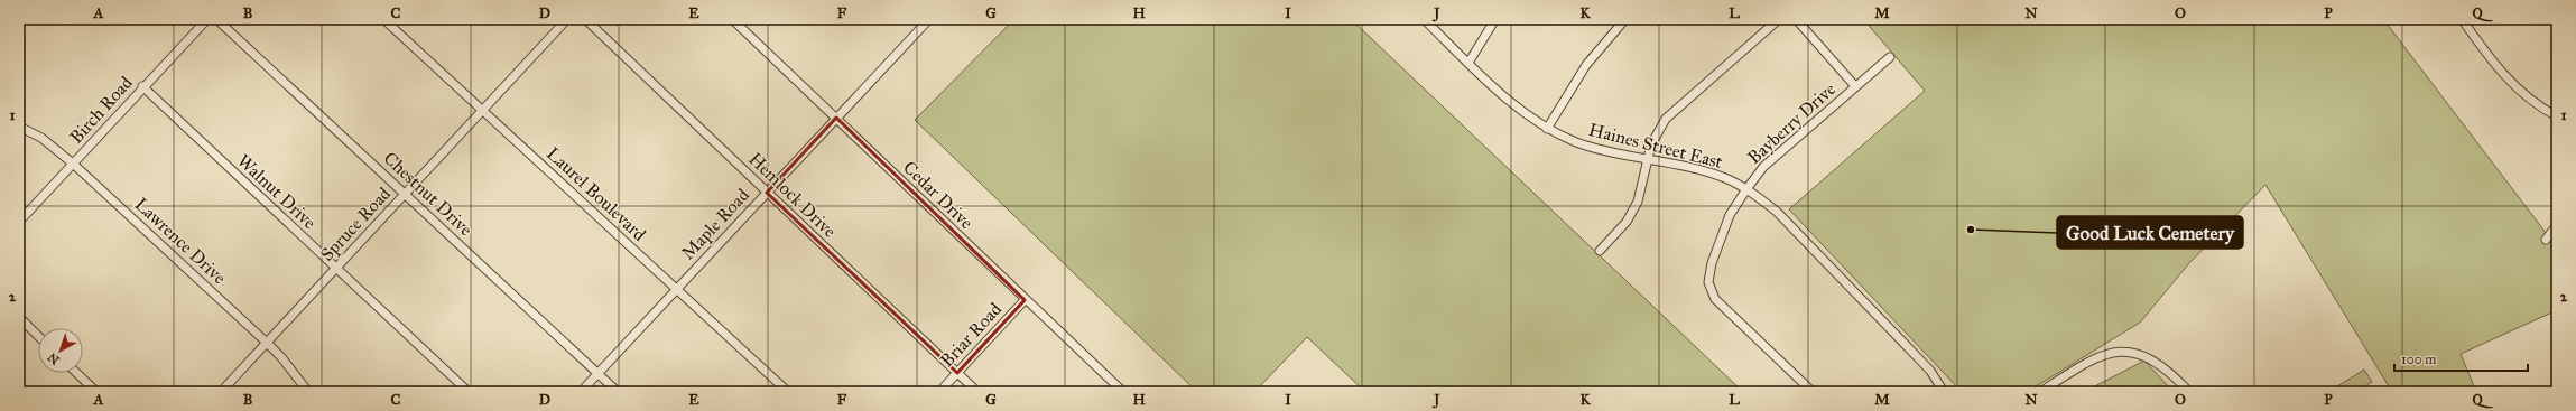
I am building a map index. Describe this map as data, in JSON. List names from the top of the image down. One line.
{"streets":{"street":["Birch Road","Bayberry Drive","Haines Street East","Walnut Drive","Chestnut Drive","Laurel Boulevard","Hemlock Drive","Cedar Drive","Spruce Road","Maple Road","Lawrence Drive","Briar Road"]},"crossings":[["Birch Road","Walnut Drive"],["Birch Road","Lawrence Drive"],["Bayberry Drive","Haines Street East"],["Walnut Drive","Spruce Road"],["Chestnut Drive","Spruce Road"],["Chestnut Drive","Maple Road"],["Laurel Boulevard","Spruce Road"],["Laurel Boulevard","Maple Road"],["Hemlock Drive","Maple Road"],["Hemlock Drive","Briar Road"],["Cedar Drive","Maple Road"],["Cedar Drive","Briar Road"],["Spruce Road","Lawrence Drive"]],"places":["Good Luck Cemetery"],"scale_bar":"100 m","north":"bottom left","grid":{"columns":["A","B","C","D","E","F","G","H","I","J","K","L","M","N","O","P","Q"],"rows":["1","2"]}}
